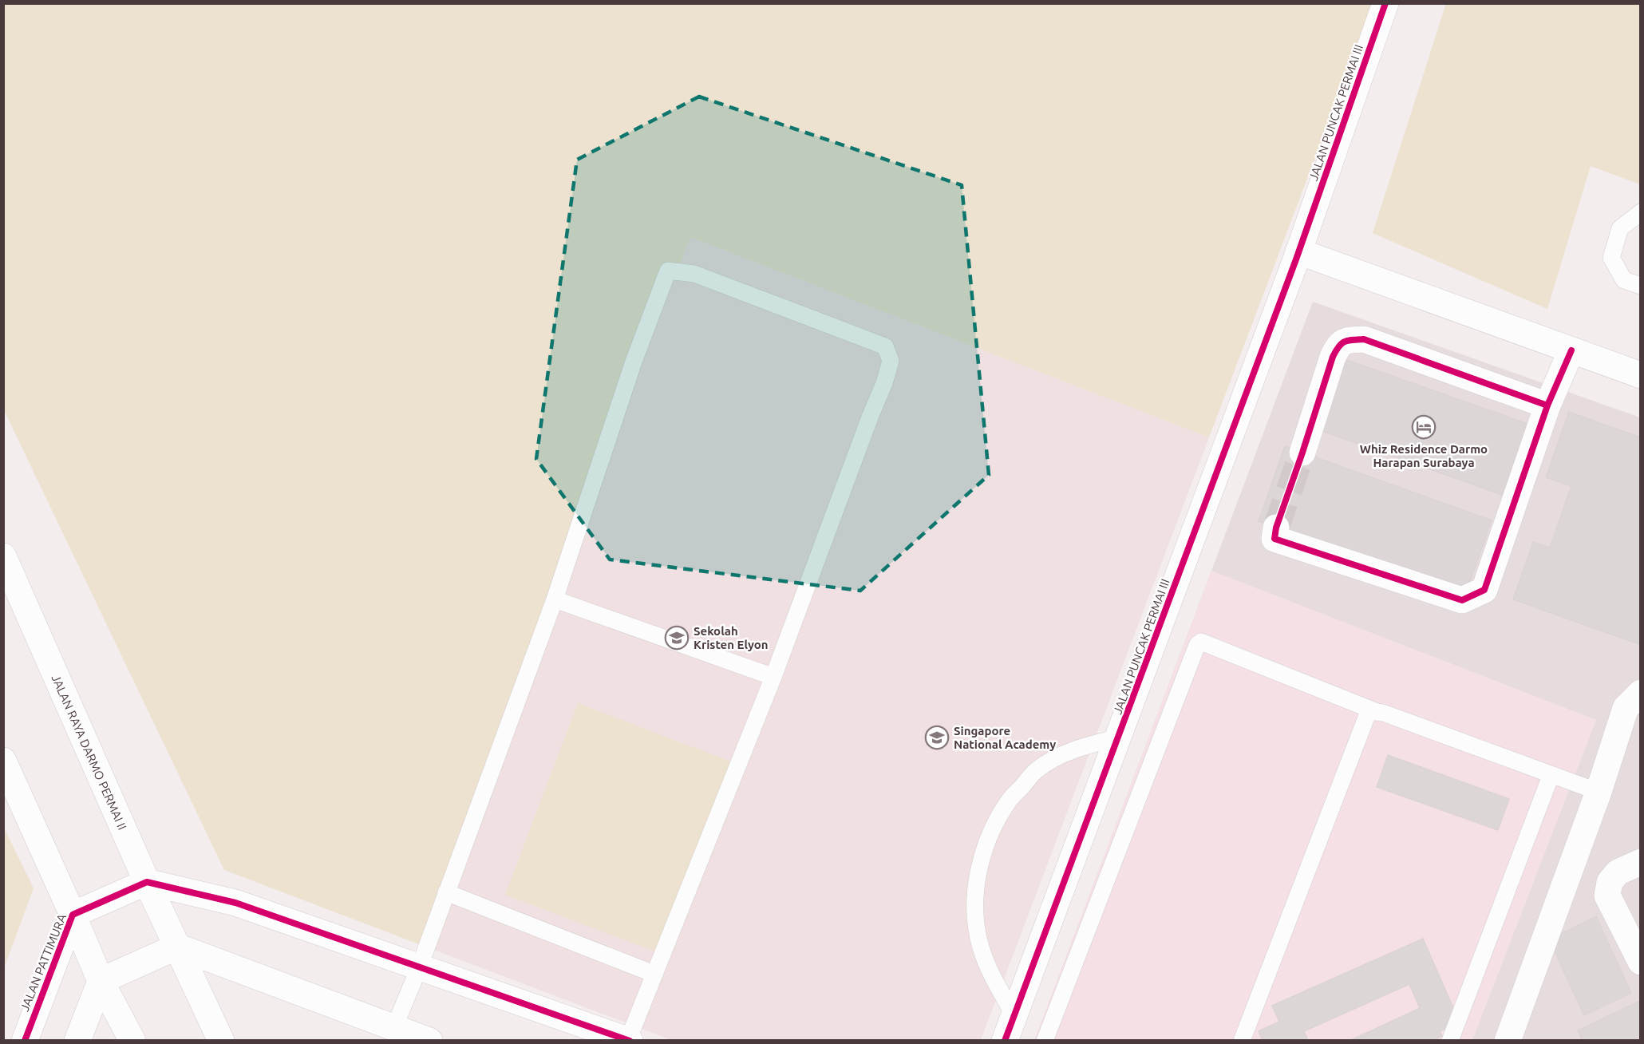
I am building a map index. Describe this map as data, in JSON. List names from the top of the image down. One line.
{"streets":{"street":["JALAN PUNCAK PERMAI III","JALAN RAYA DARMO PERMAI II","JALAN PATTIMURA"]},"crossings":[["JALAN RAYA DARMO PERMAI II","JALAN PATTIMURA"]],"places":{"hotel":["Whiz Residence Darmo Harapan Surabaya"],"school or university":["Sekolah Kristen Elyon","Singapore National Academy"]}}
